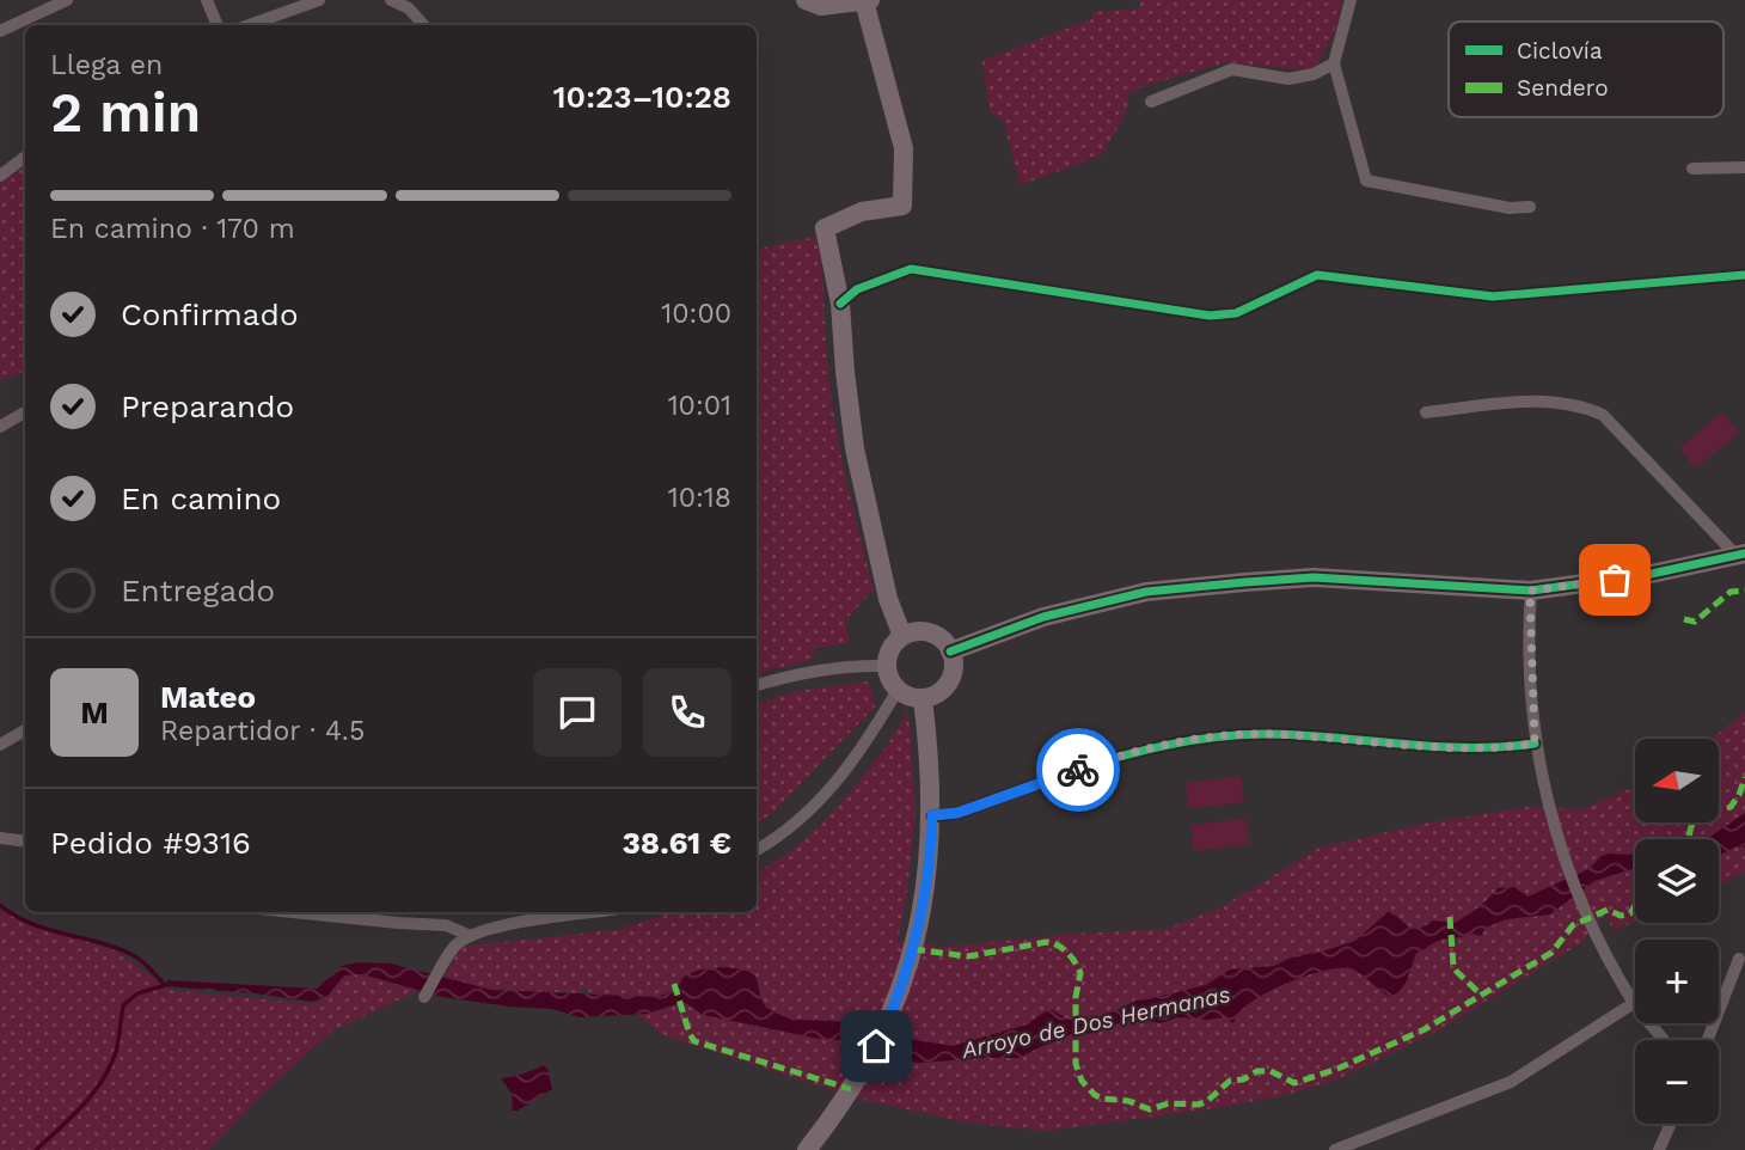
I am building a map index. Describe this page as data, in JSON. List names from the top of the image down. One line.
{"water":["Arroyo de Dos Hermanas"],"legend":["Ciclovía","Sendero"],"north":"left","page":{"heading":["2 min","Llega en","10:23–10:28"],"panel":["Mateo","Repartidor · 4.5","Pedido #9316","38.61 €"],"bar":"En camino · 170 m","list":[["Confirmado","10:00"],["Preparando","10:01"],["En camino","10:18"],"Entregado"],"round":"M","map_buttons":["+","−"]}}
